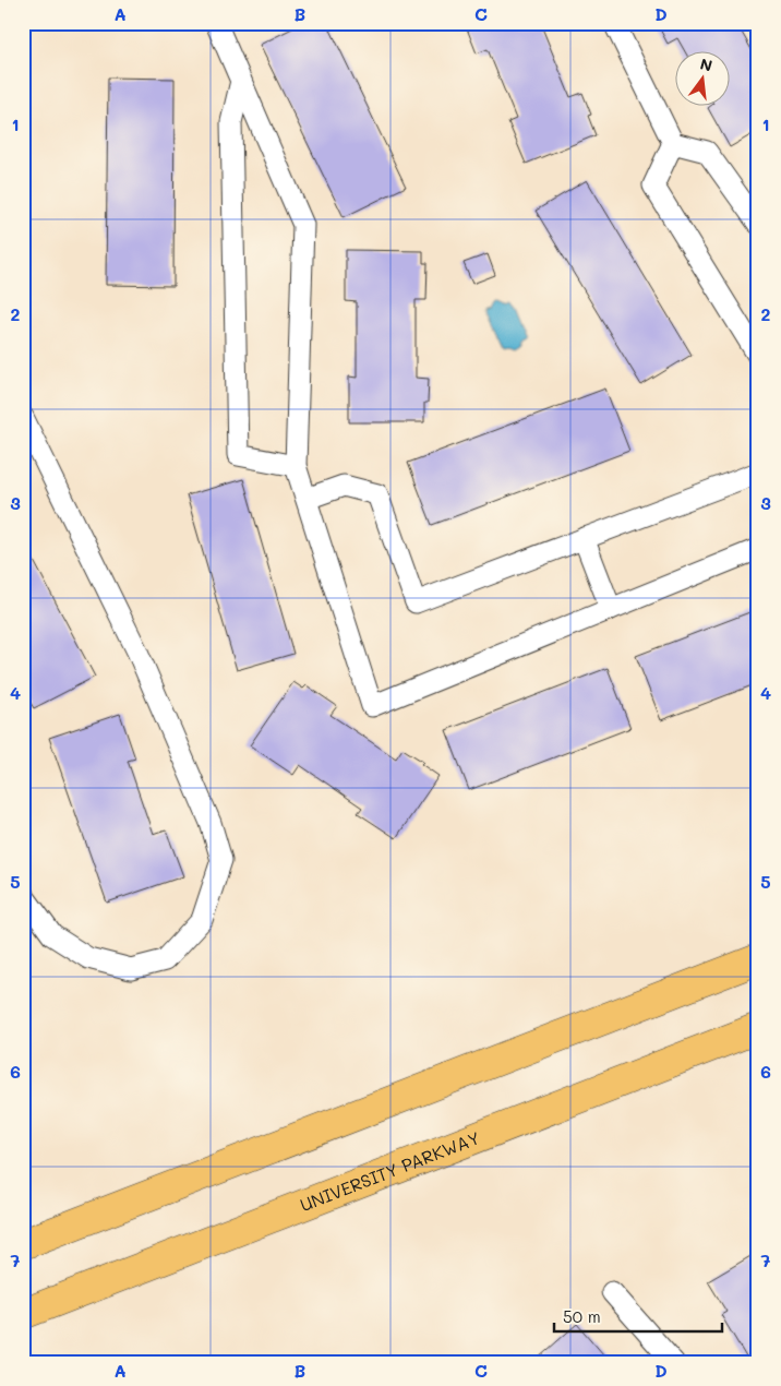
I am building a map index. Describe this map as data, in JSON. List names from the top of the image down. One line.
{"streets":{"highway":["UNIVERSITY PARKWAY"]},"scale_bar":"50 m","north":"top","grid":{"columns":["A","B","C","D"],"rows":["1","2","3","4","5","6","7"]}}
